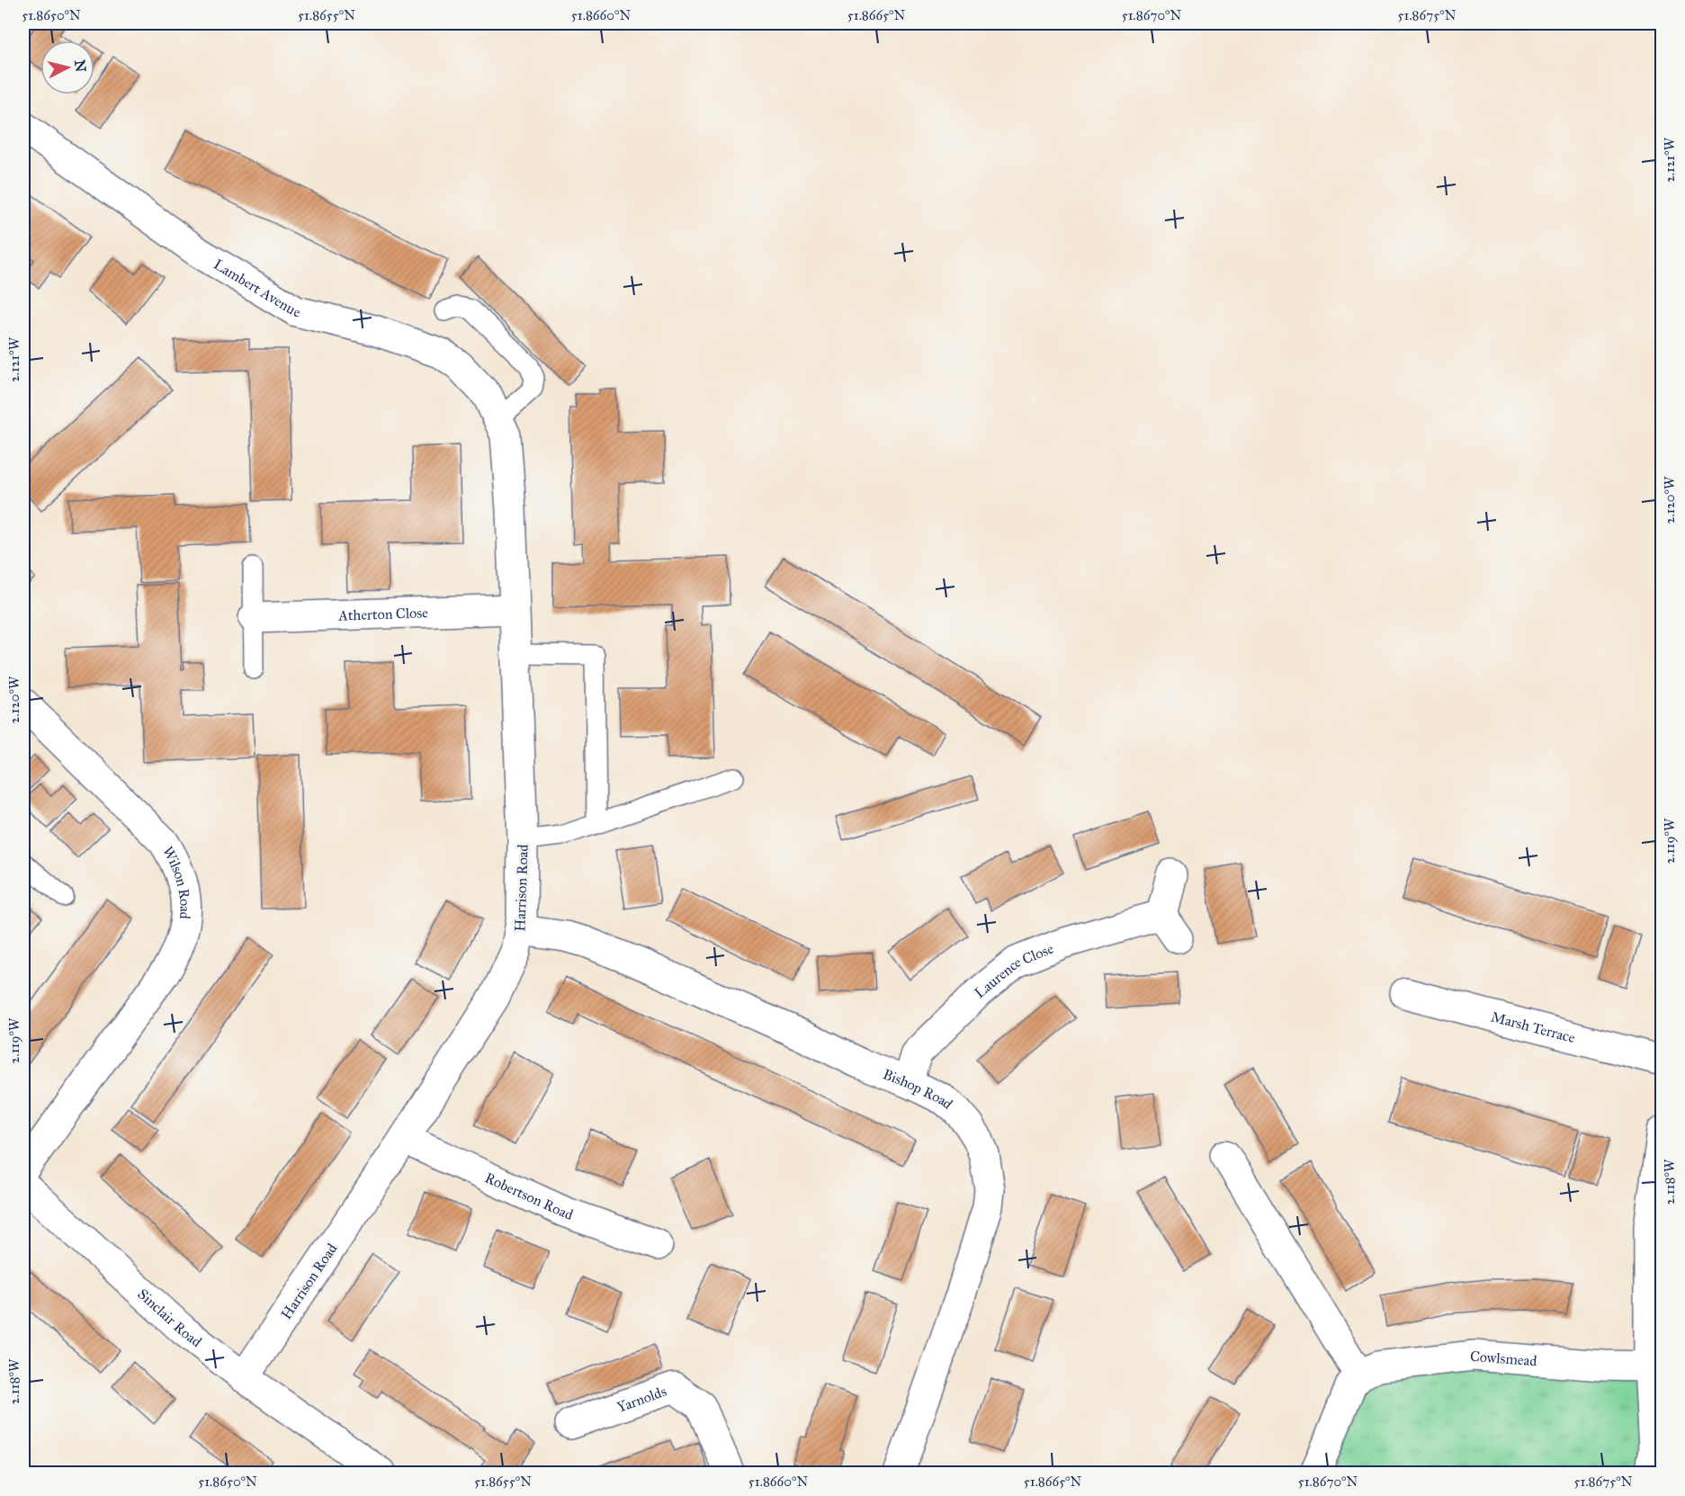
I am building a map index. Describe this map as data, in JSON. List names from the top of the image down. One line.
{"streets":{"street":["Lambert Avenue","Atherton Close","Wilson Road","Harrison Road","Laurence Close","Marsh Terrace","Bishop Road","Robertson Road","Sinclair Road","Cowlsmead","Yarnolds"]},"crossings":[["Lambert Avenue","Harrison Road"],["Atherton Close","Harrison Road"],["Harrison Road","Bishop Road"],["Harrison Road","Robertson Road"],["Harrison Road","Sinclair Road"],["Laurence Close","Bishop Road"]],"north":"right","coordinates":["51.8650°N","51.8655°N","51.8660°N","51.8665°N","51.8670°N","51.8675°N","2.121°W","2.120°W","2.119°W","2.118°W"]}
